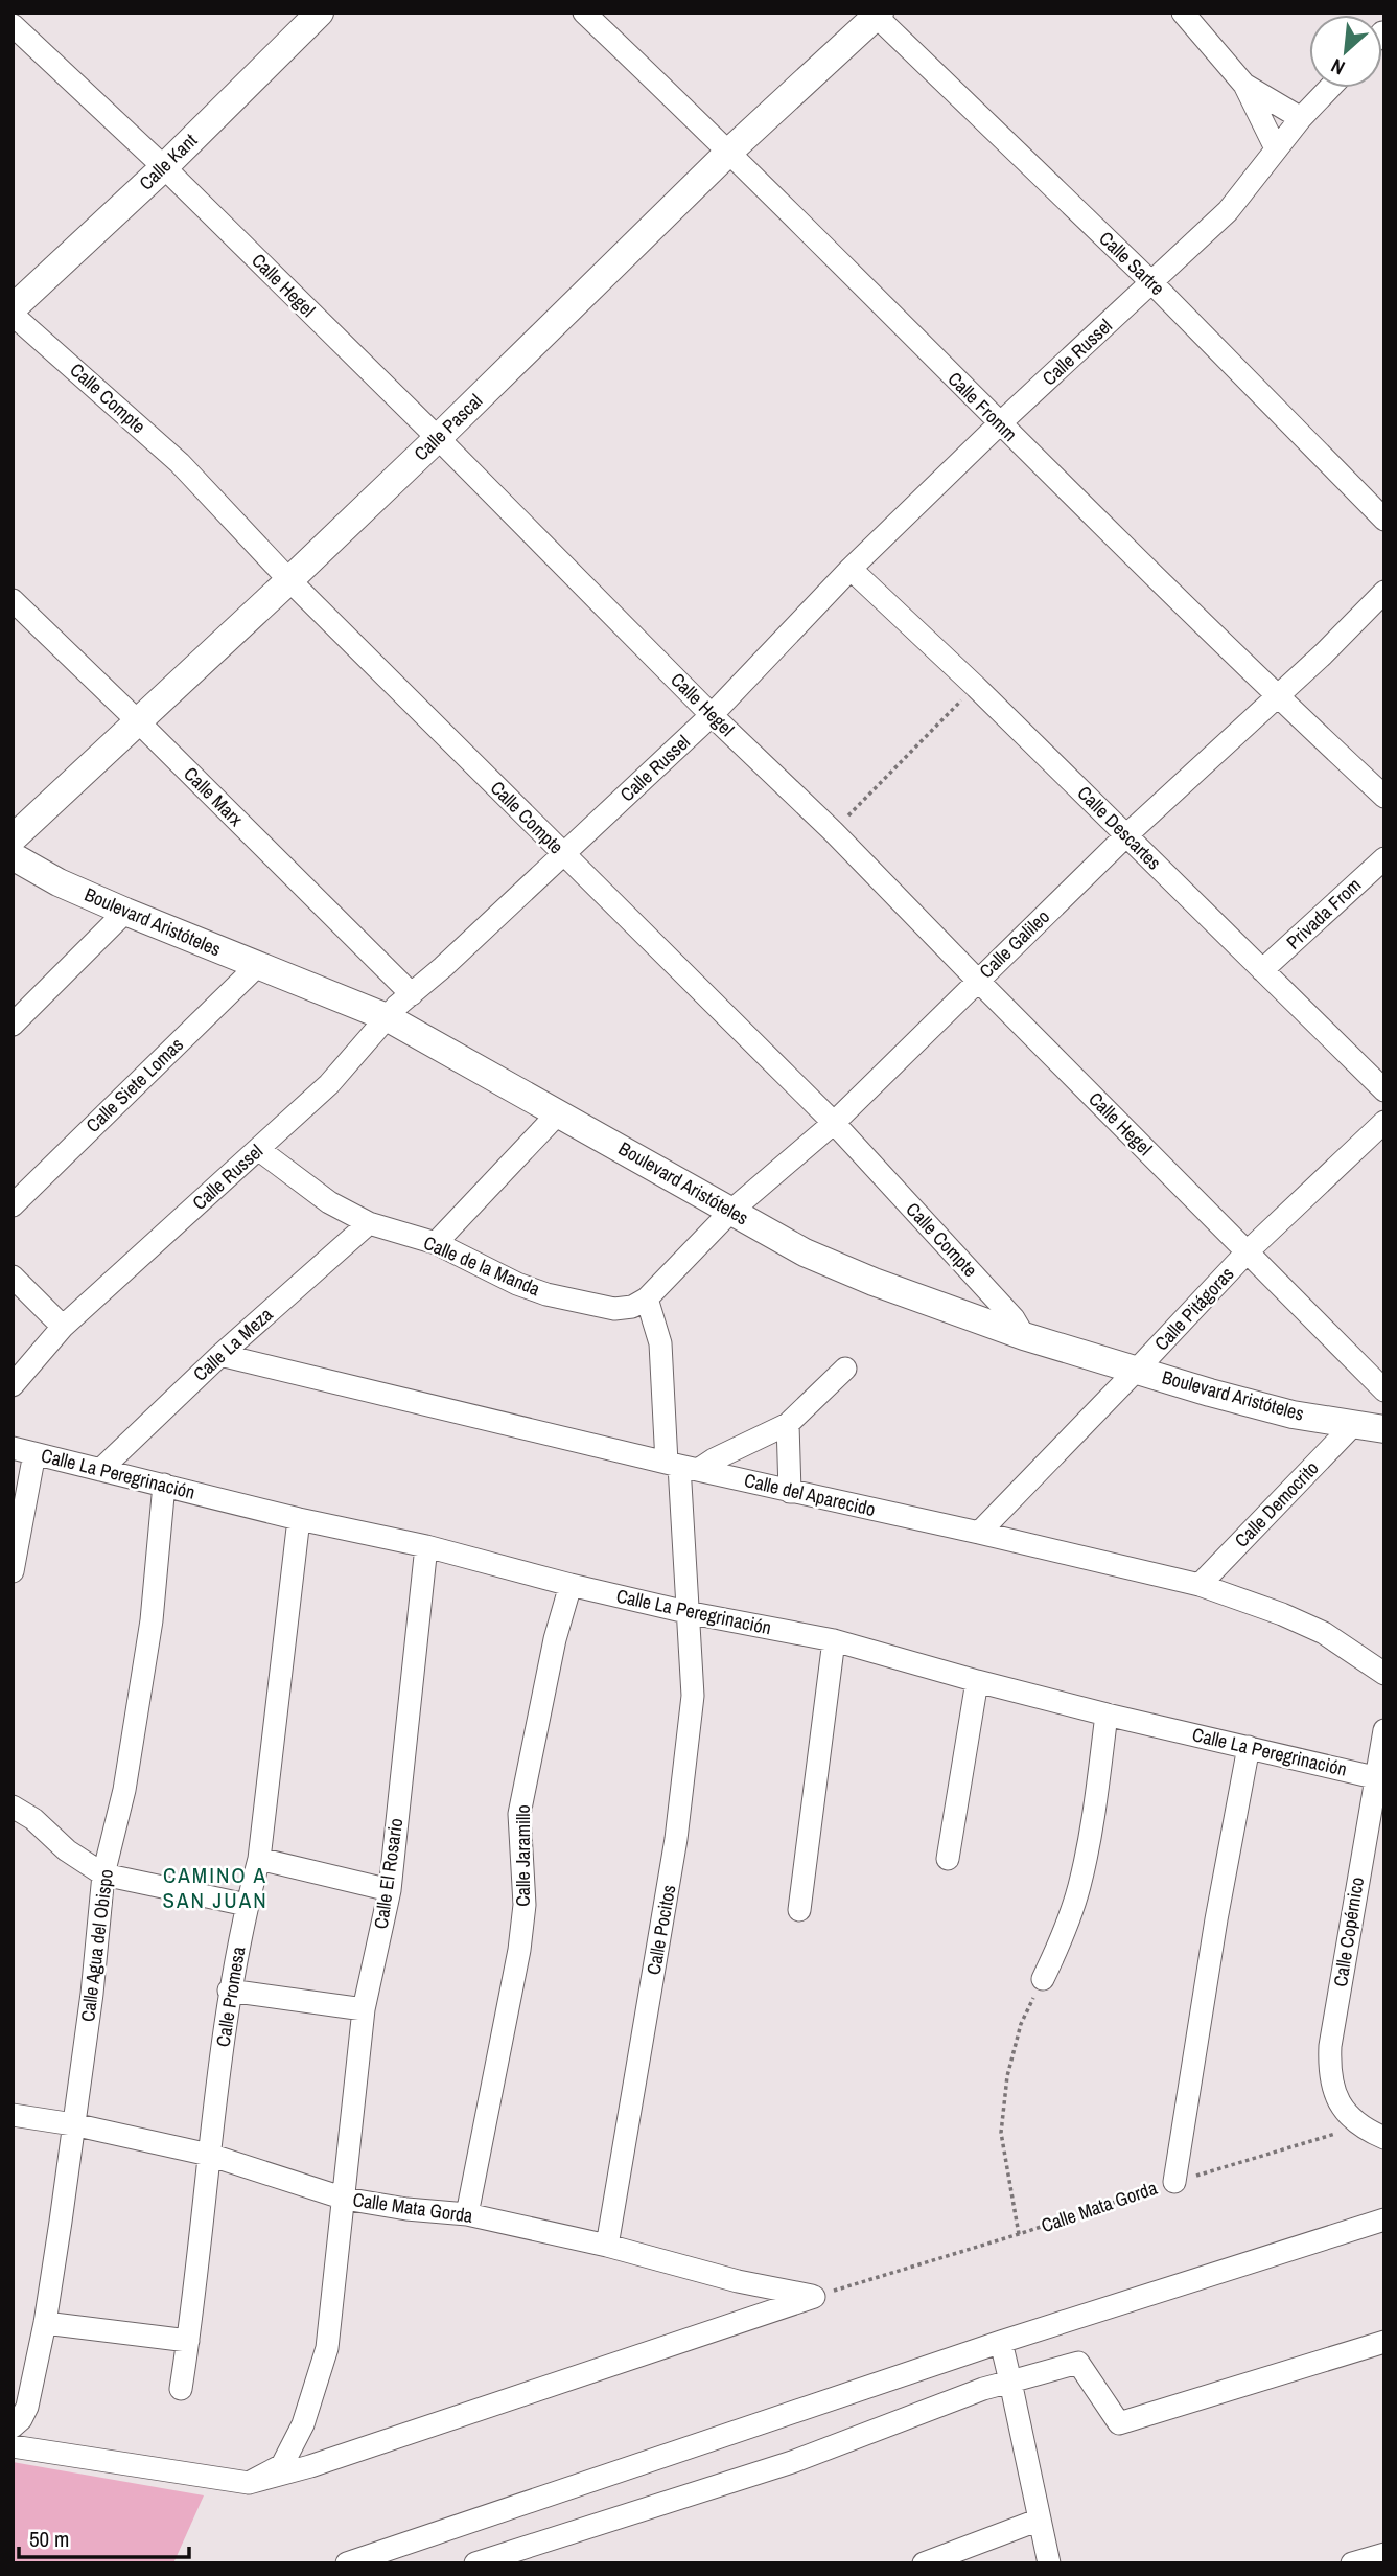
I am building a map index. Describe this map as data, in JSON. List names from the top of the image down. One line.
{"streets":{"street":["Calle Kant","Calle Sartre","Calle Hegel","Calle Russel","Calle Compte","Calle Fromm","Calle Pascal","Calle Marx","Calle Descartes","Privada From","Boulevard Aristóteles","Calle Galileo","Calle Siete Lomas","Calle de la Manda","Calle Pitágoras","Calle La Meza","Calle La Peregrinación","Calle del Aparecido","Calle Democrito","Calle Jaramillo","Calle El Rosario","Calle Pocitos","Calle Copérnico","Calle Agua del Obispo","Calle Promesa","Calle Mata Gorda"]},"crossings":[["Calle Kant","Calle Hegel"],["Calle Sartre","Calle Russel"],["Calle Sartre","Calle Pascal"],["Calle Hegel","Calle Russel"],["Calle Hegel","Calle Pascal"],["Calle Hegel","Calle Galileo"],["Calle Hegel","Calle Pitágoras"],["Calle Russel","Calle Compte"],["Calle Russel","Calle Fromm"],["Calle Russel","Calle Marx"],["Calle Russel","Calle Descartes"],["Calle Russel","Boulevard Aristóteles"],["Calle Russel","Calle de la Manda"],["Calle Compte","Calle Pascal"],["Calle Compte","Boulevard Aristóteles"],["Calle Compte","Calle Galileo"],["Calle Fromm","Calle Pascal"],["Calle Fromm","Calle Galileo"],["Calle Pascal","Calle Marx"],["Calle Descartes","Privada From"],["Calle Descartes","Calle Galileo"],["Boulevard Aristóteles","Calle Galileo"],["Boulevard Aristóteles","Calle Siete Lomas"],["Boulevard Aristóteles","Calle Pitágoras"],["Boulevard Aristóteles","Calle Democrito"],["Calle Galileo","Calle de la Manda"],["Calle de la Manda","Calle La Meza"],["Calle Pitágoras","Calle del Aparecido"],["Calle La Meza","Calle La Peregrinación"],["Calle La Meza","Calle del Aparecido"],["Calle La Peregrinación","Calle Jaramillo"],["Calle La Peregrinación","Calle El Rosario"],["Calle La Peregrinación","Calle Pocitos"],["Calle La Peregrinación","Calle Copérnico"],["Calle La Peregrinación","Calle Agua del Obispo"],["Calle La Peregrinación","Calle Promesa"],["Calle del Aparecido","Calle Democrito"],["Calle Jaramillo","Calle Mata Gorda"],["Calle El Rosario","Calle Mata Gorda"],["Calle Pocitos","Calle Mata Gorda"],["Calle Copérnico","Calle Mata Gorda"],["Calle Agua del Obispo","Calle Mata Gorda"],["Calle Promesa","Calle Mata Gorda"]],"districts":["CAMINO A SAN JUAN"],"scale_bar":"50 m","north":"bottom left"}
